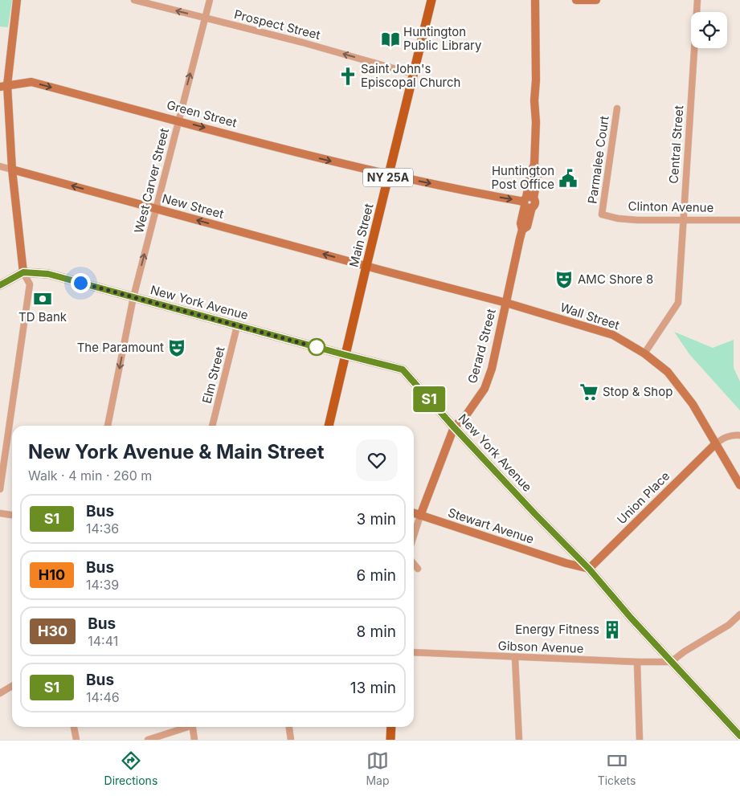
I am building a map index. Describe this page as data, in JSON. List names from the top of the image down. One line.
{"streets":{"main road":["NY 25A","Main Street","New York Avenue"],"street":["Prospect Street","Green Street","Central Street","Parmalee Court","West Carver Street","New Street","Clinton Avenue","Wall Street","Gerard Street","Elm Street","Union Place","Stewart Avenue","Gibson Avenue"]},"crossings":[["Prospect Street","West Carver Street"],["Prospect Street","Main Street"],["Green Street","West Carver Street"],["Green Street","Main Street"],["Central Street","Clinton Avenue"],["Central Street","Wall Street"],["Parmalee Court","Clinton Avenue"],["West Carver Street","New Street"],["West Carver Street","New York Avenue"],["New Street","Main Street"],["New Street","Wall Street"],["Main Street","New York Avenue"],["Main Street","Wall Street"],["New York Avenue","Gerard Street"],["New York Avenue","Elm Street"],["New York Avenue","Union Place"],["New York Avenue","Stewart Avenue"],["New York Avenue","Gibson Avenue"],["Wall Street","Gerard Street"],["Wall Street","Union Place"],["Gerard Street","Stewart Avenue"],["Union Place","Stewart Avenue"]],"one_way":["Prospect Street","Green Street","New Street"],"places":{"library":["Huntington Public Library"],"church":["Saint John's Episcopal Church"],"public building":["Huntington Post Office"],"theatre":["AMC Shore 8","The Paramount"],"bank":["TD Bank"],"supermarket":["Stop & Shop"],"building":["Energy Fitness"]},"lines":["bus line S1"],"page":{"on_map":"S1","heading":["New York Avenue & Main Street","Walk · 4 min · 260 m"],"list":[{"mark":"S1","name":"Bus","note":"14:36","value":"3 min"},{"mark":"H10","name":"Bus","note":"14:39","value":"6 min"},{"mark":"H30","name":"Bus","note":"14:41","value":"8 min"},{"mark":"S1","name":"Bus","note":"14:46","value":"13 min"}],"tabs":["Directions","Map","Tickets"]}}
